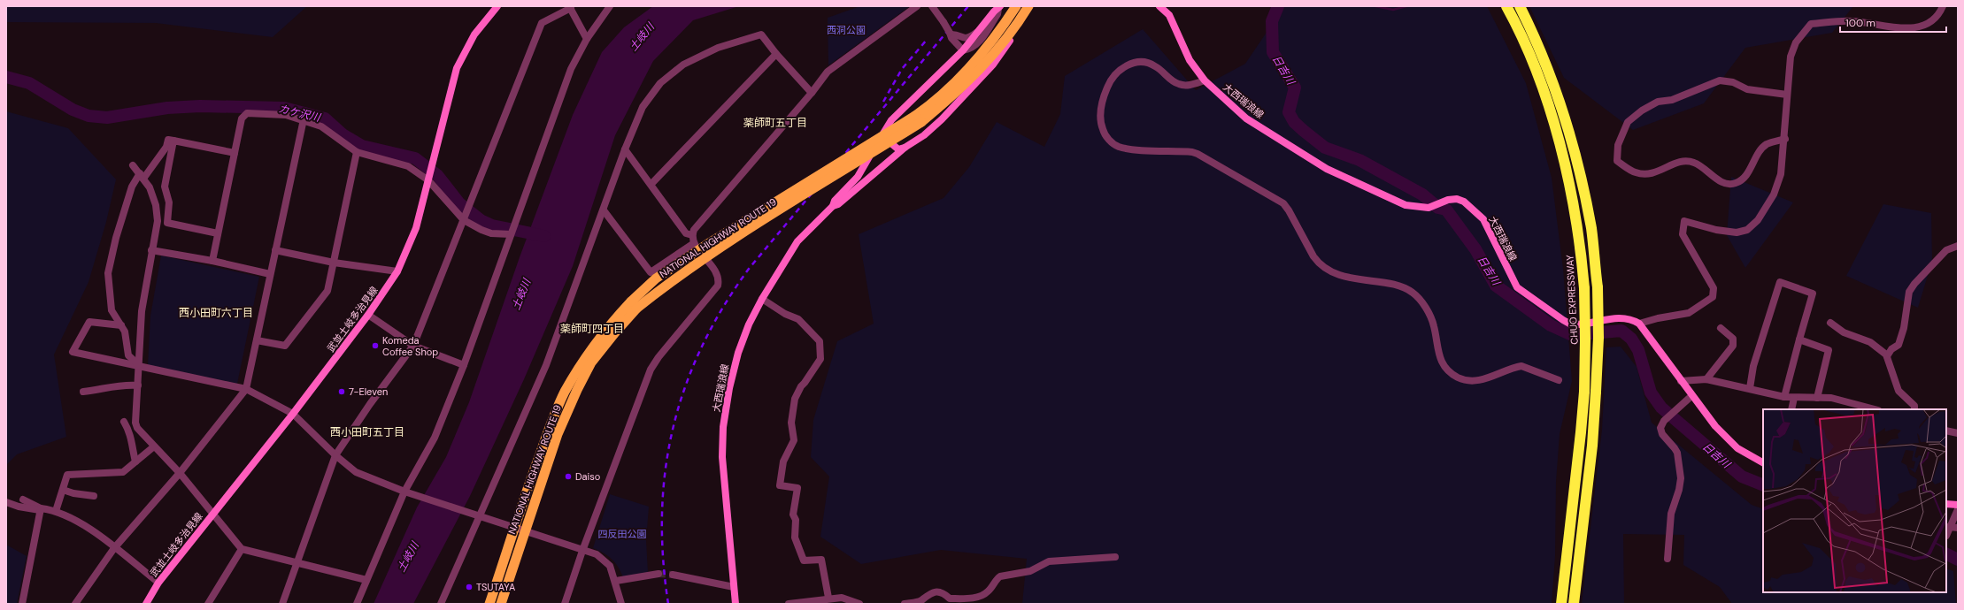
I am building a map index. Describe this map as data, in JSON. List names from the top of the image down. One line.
{"streets":{"highway":["NATIONAL HIGHWAY ROUTE 19","CHUO EXPRESSWAY"],"main road":["大西瑞浪線","武並土岐多治見線"]},"districts":["薬師町五丁目","西小田町六丁目","薬師町四丁目","西小田町五丁目"],"water":["土岐川","日吉川","カケ沢川"],"parks":["西洞公園","四反田公園"],"places":["Komeda Coffee Shop","7-Eleven","Daiso","TSUTAYA"],"scale_bar":"100 m"}
